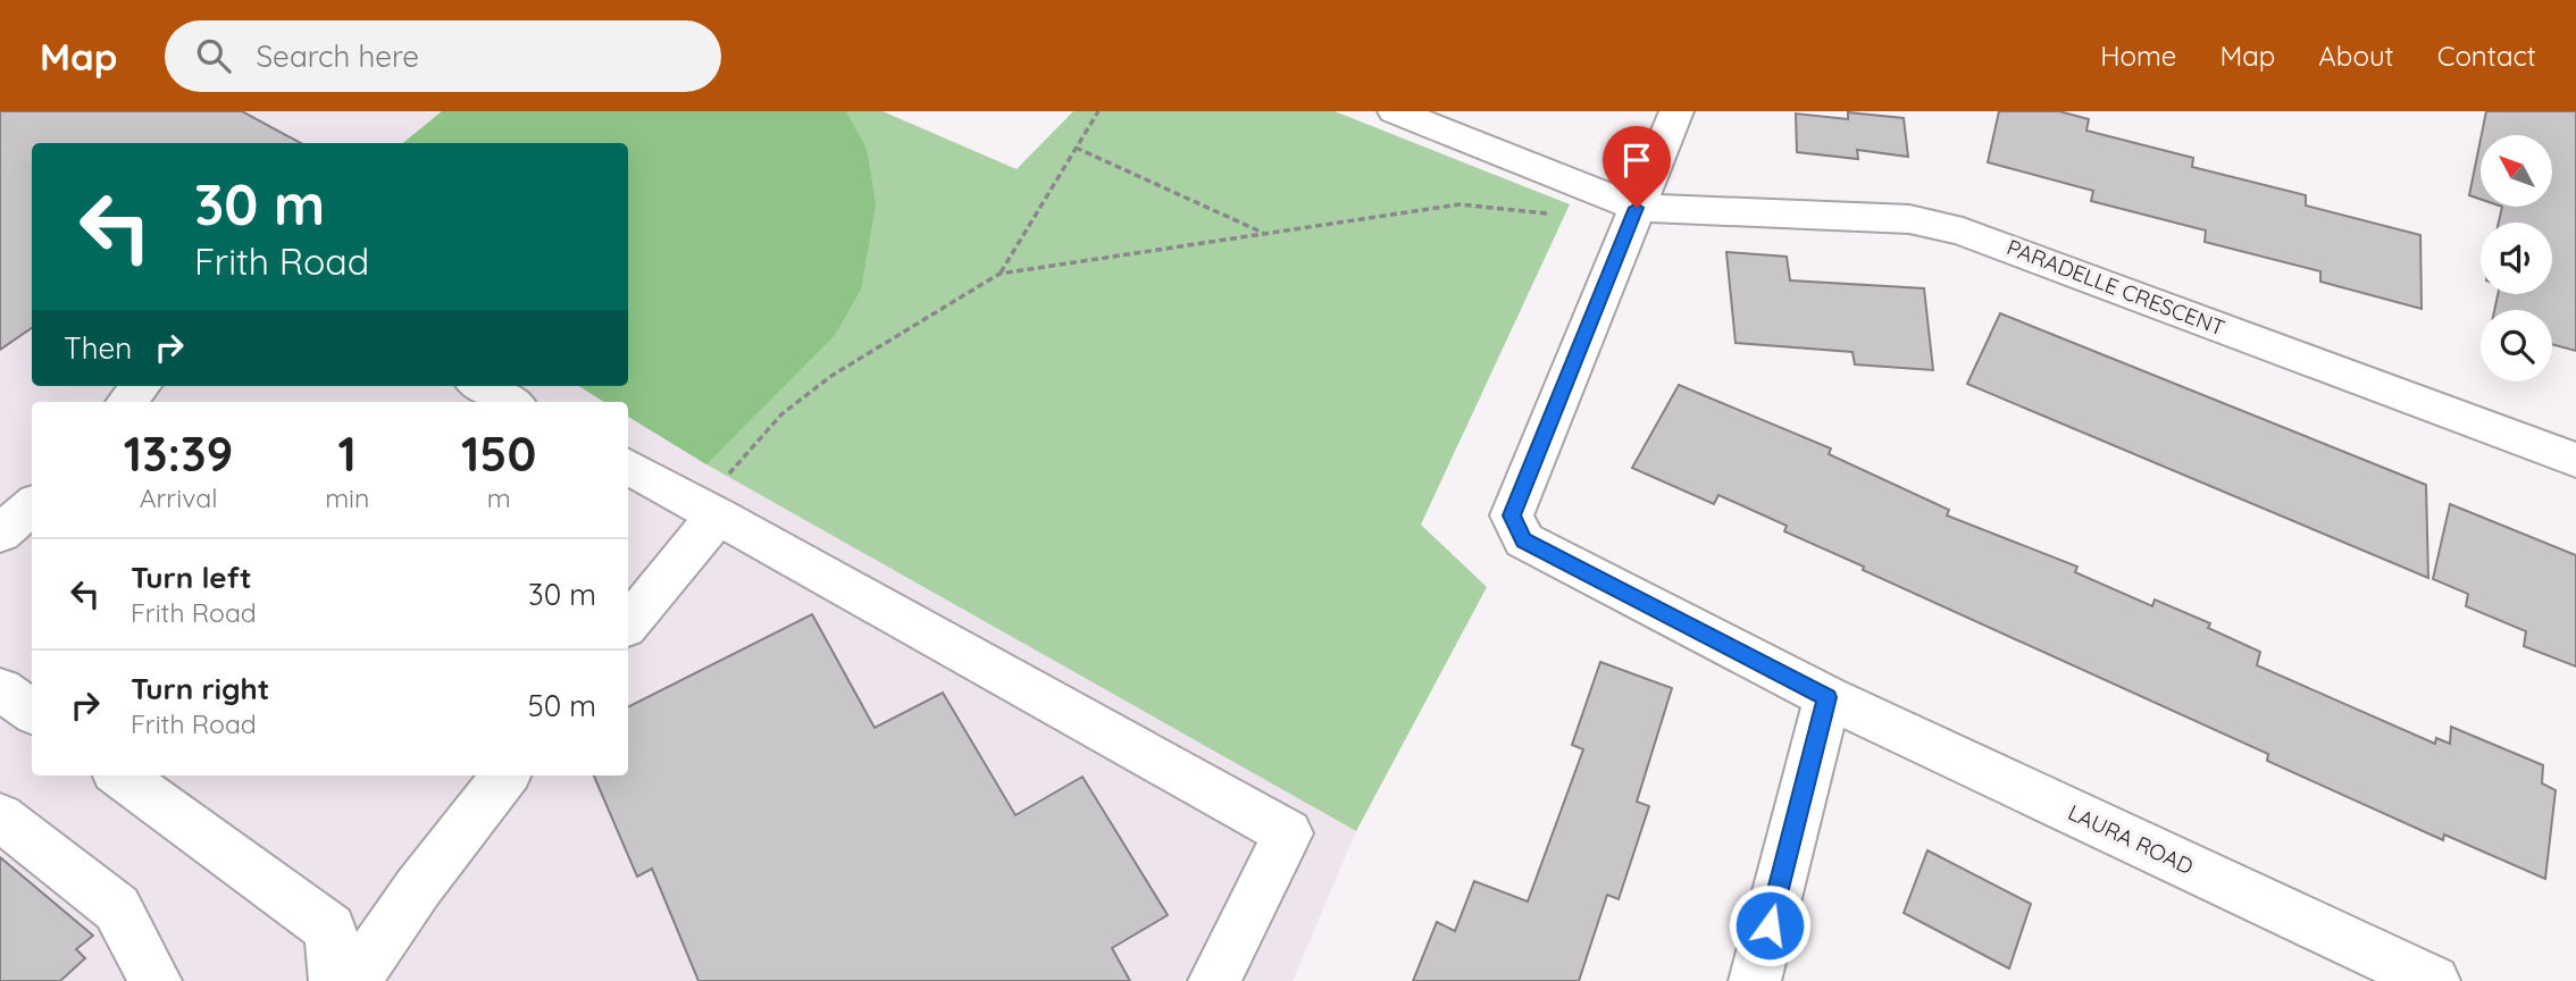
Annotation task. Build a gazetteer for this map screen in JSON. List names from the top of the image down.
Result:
{
  "streets": {
    "street": ["PARADELLE CRESCENT", "LAURA ROAD"]
  },
  "crossings": [
    ["PARADELLE CRESCENT", "LAURA ROAD"]
  ],
  "north": "top left",
  "page": {
    "header": "Map",
    "search": "Search here",
    "nav": [
      "Home",
      "Map",
      "About",
      "Contact"
    ],
    "turn": ["30 m", "Frith Road"],
    "then": "Then",
    "eta": [
      "13:39",
      "Arrival",
      "1",
      "min",
      "150",
      "m"
    ],
    "list": [
      {
        "name": "Turn left",
        "note": "Frith Road",
        "value": "30 m"
      },
      {
        "name": "Turn right",
        "note": "Frith Road",
        "value": "50 m"
      }
    ]
  }
}
